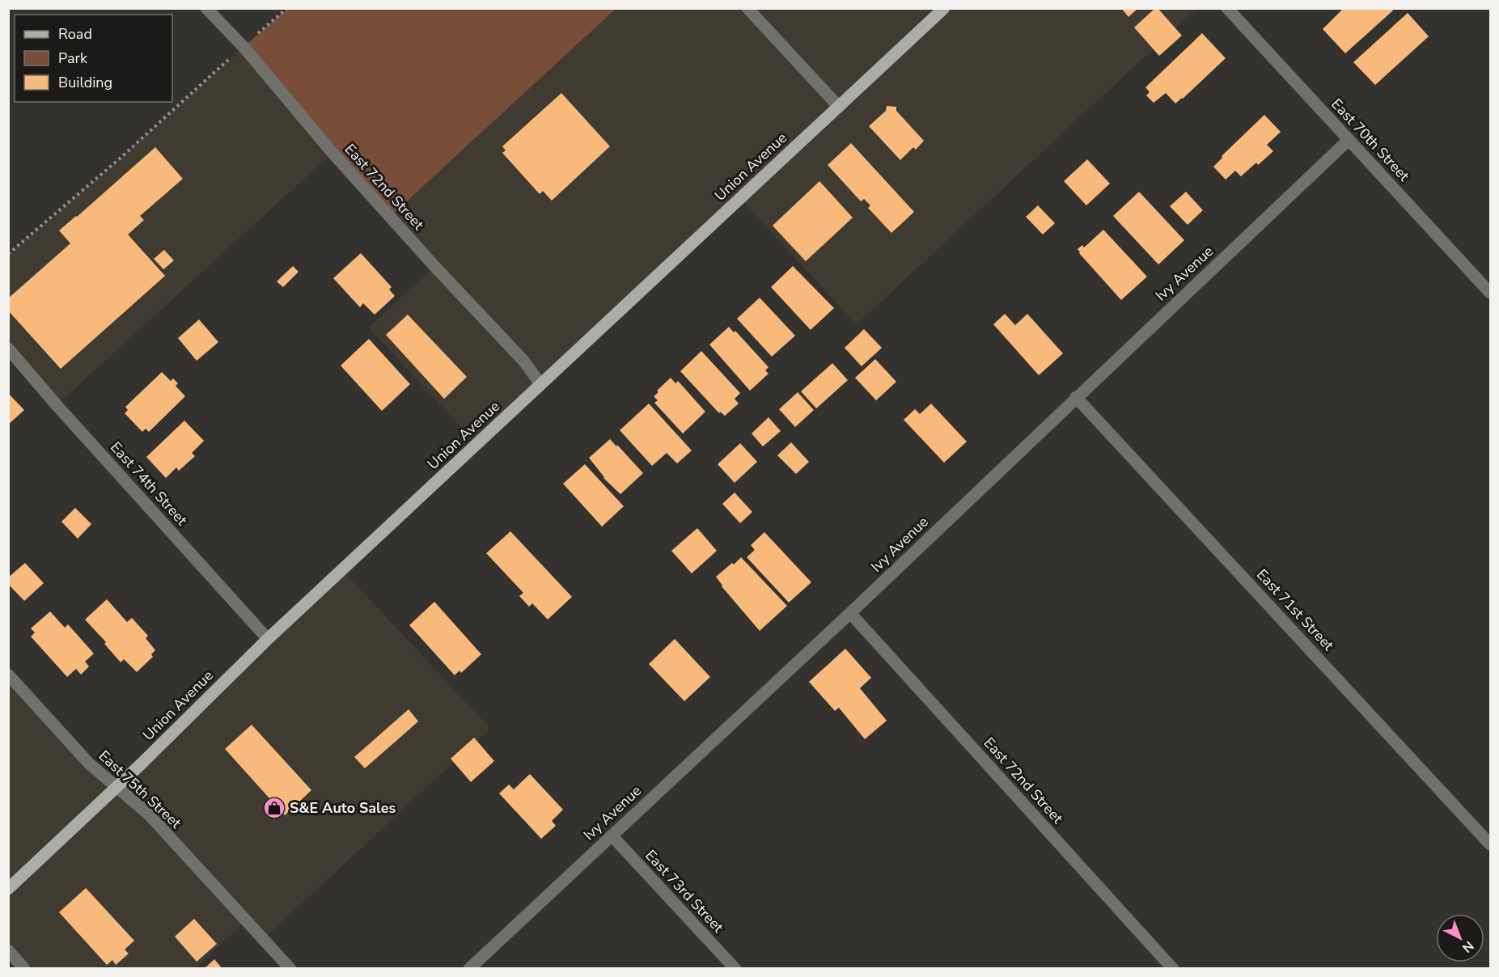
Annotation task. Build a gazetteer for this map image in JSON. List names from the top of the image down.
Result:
{
  "streets": {
    "main road": ["Union Avenue"],
    "street": [
      "East 70th Street",
      "East 72nd Street",
      "Ivy Avenue",
      "East 74th Street",
      "East 71st Street",
      "East 75th Street",
      "East 73rd Street"
    ]
  },
  "crossings": [
    ["East 70th Street", "Ivy Avenue"],
    ["Union Avenue", "East 72nd Street"],
    ["Union Avenue", "East 74th Street"],
    ["Union Avenue", "East 75th Street"],
    ["East 72nd Street", "Ivy Avenue"],
    ["Ivy Avenue", "East 71st Street"],
    ["Ivy Avenue", "East 73rd Street"]
  ],
  "places": {
    "shop": ["S&E Auto Sales"]
  },
  "legend": ["Road", "Park", "Building"],
  "north": "bottom right"
}
